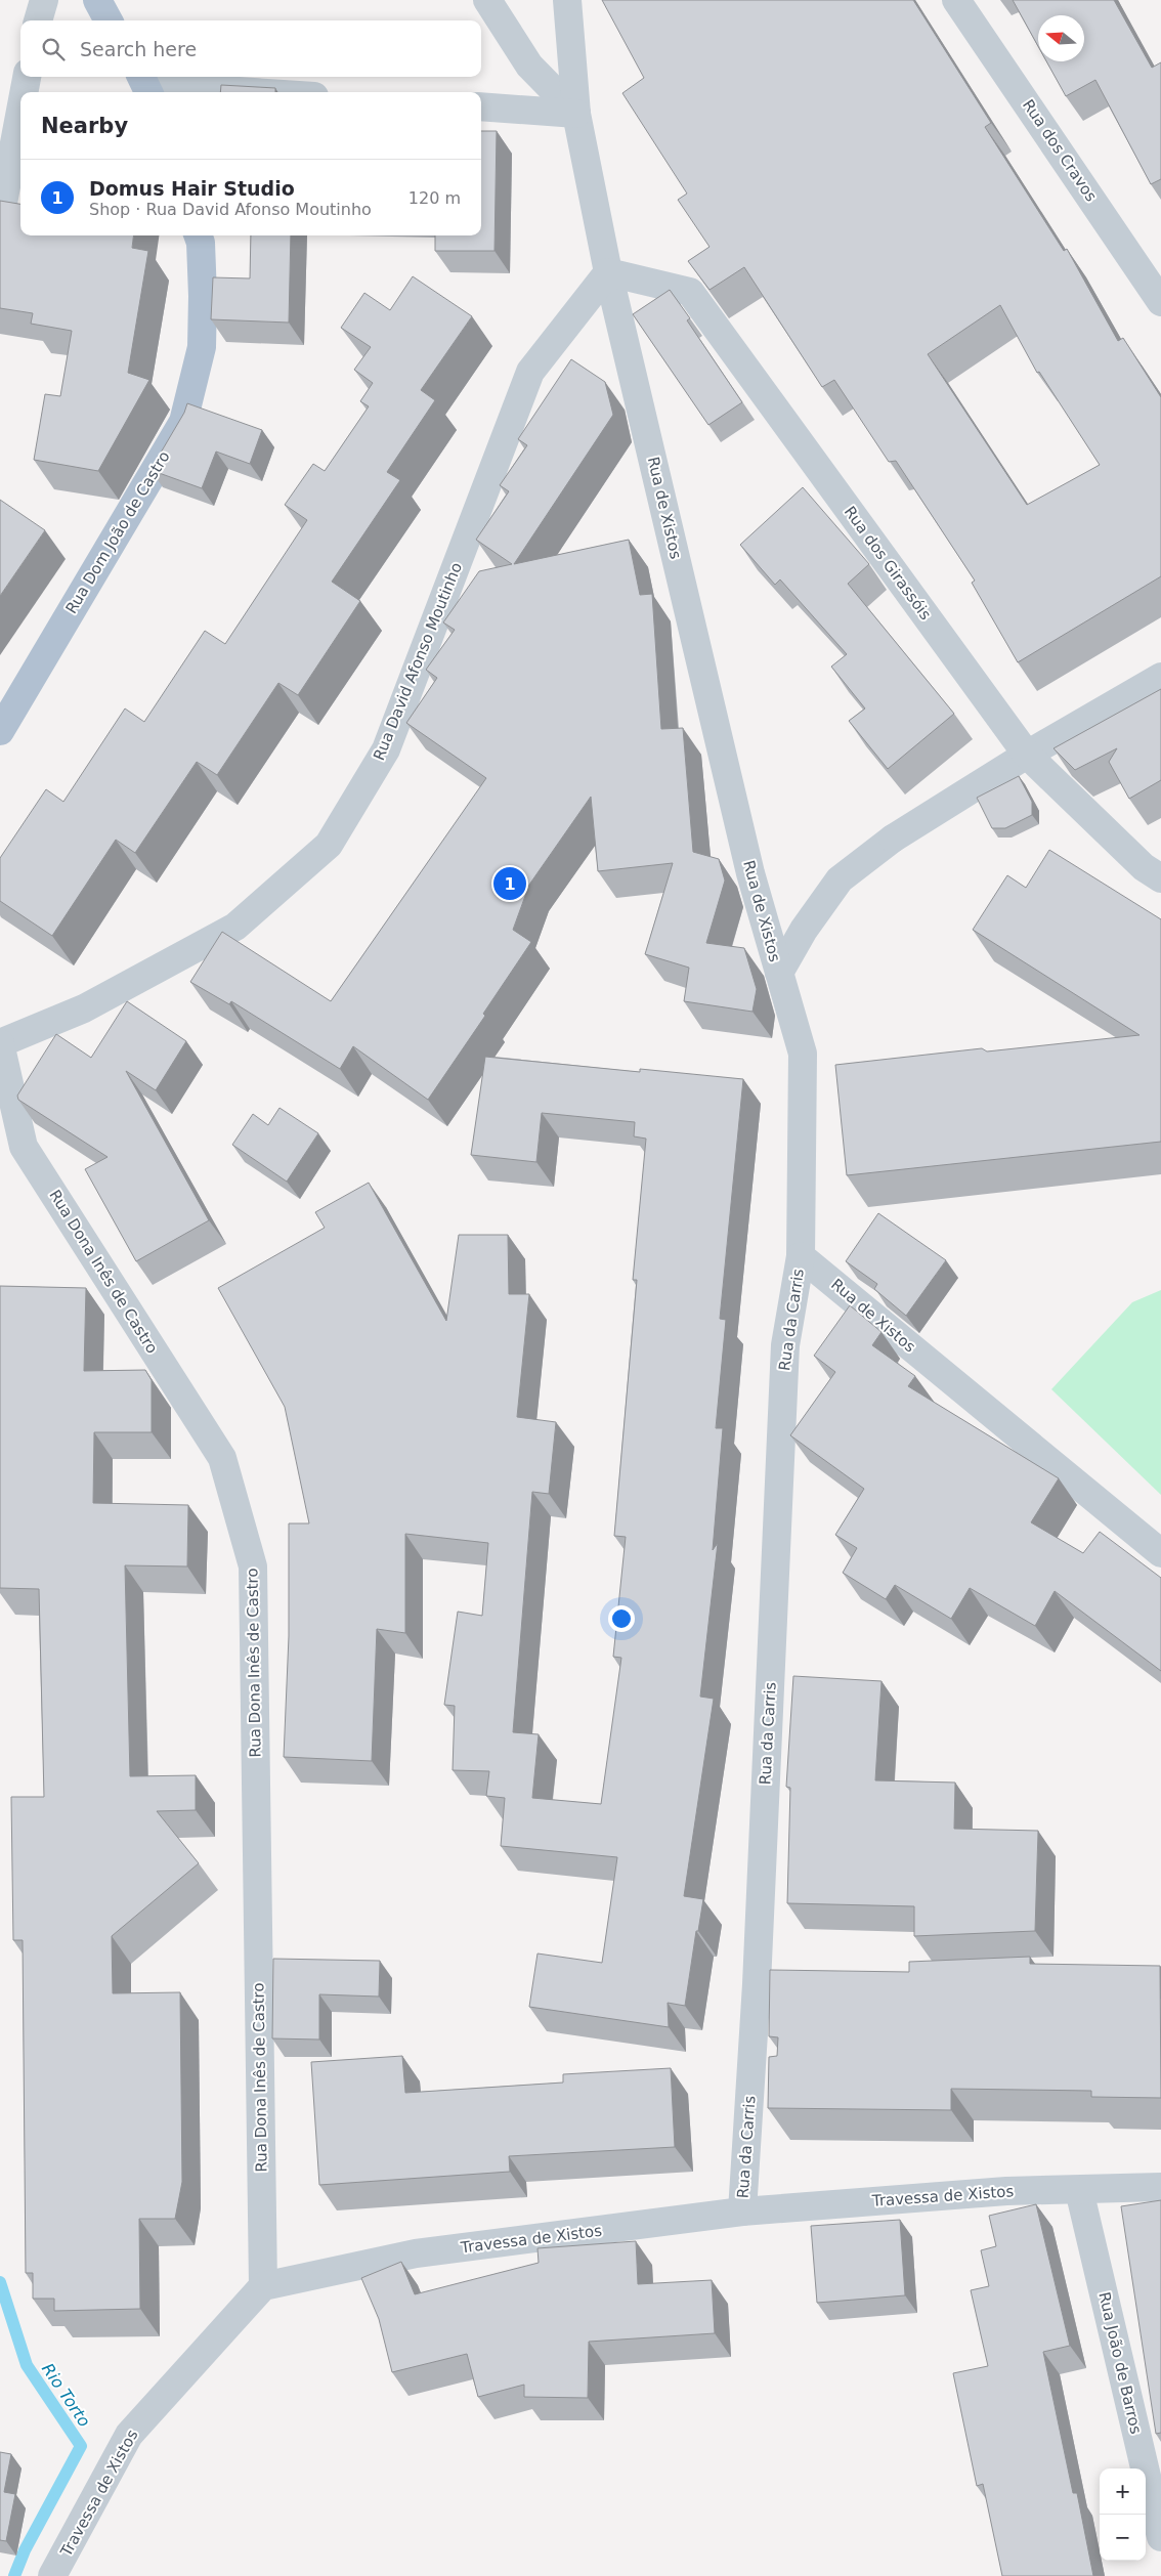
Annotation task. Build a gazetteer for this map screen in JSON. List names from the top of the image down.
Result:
{
  "streets": {
    "main road": ["Rua Dom João de Castro"],
    "street": [
      "Rua dos Cravos",
      "Rua de Xistos",
      "Rua dos Girassóis",
      "Rua David Afonso Moutinho",
      "Rua Dona Inês de Castro",
      "Rua da Carris",
      "Travessa de Xistos",
      "Rua João de Barros"
    ]
  },
  "crossings": [
    ["Rua de Xistos", "Rua dos Girassóis"],
    ["Rua de Xistos", "Rua David Afonso Moutinho"],
    ["Rua de Xistos", "Rua da Carris"],
    ["Rua dos Girassóis", "Rua David Afonso Moutinho"],
    ["Rua David Afonso Moutinho", "Rua Dona Inês de Castro"],
    ["Rua Dona Inês de Castro", "Travessa de Xistos"],
    ["Rua da Carris", "Travessa de Xistos"],
    ["Travessa de Xistos", "Rua João de Barros"]
  ],
  "water": ["Rio Torto"],
  "north": "left",
  "page": {
    "search": "Search here",
    "heading": "Nearby",
    "list": [
      {
        "mark": "1",
        "name": "Domus Hair Studio",
        "note": "Shop · Rua David Afonso Moutinho",
        "value": "120 m"
      }
    ],
    "pins": "1",
    "map_buttons": ["+", "−"]
  }
}
